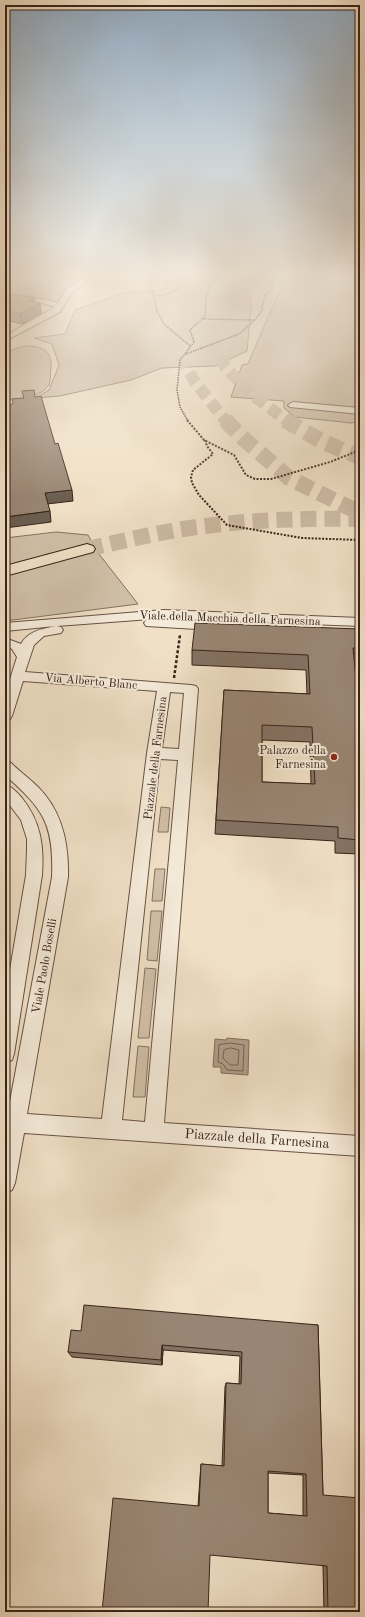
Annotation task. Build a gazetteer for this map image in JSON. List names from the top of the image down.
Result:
{
  "streets": {
    "street": [
      "Viale della Macchia della Farnesina",
      "Via Alberto Blanc",
      "Piazzale della Farnesina",
      "Viale Paolo Boselli"
    ]
  },
  "crossings": [
    ["Via Alberto Blanc", "Piazzale della Farnesina"],
    ["Piazzale della Farnesina", "Viale Paolo Boselli"]
  ],
  "places": ["Palazzo della Farnesina"]
}
